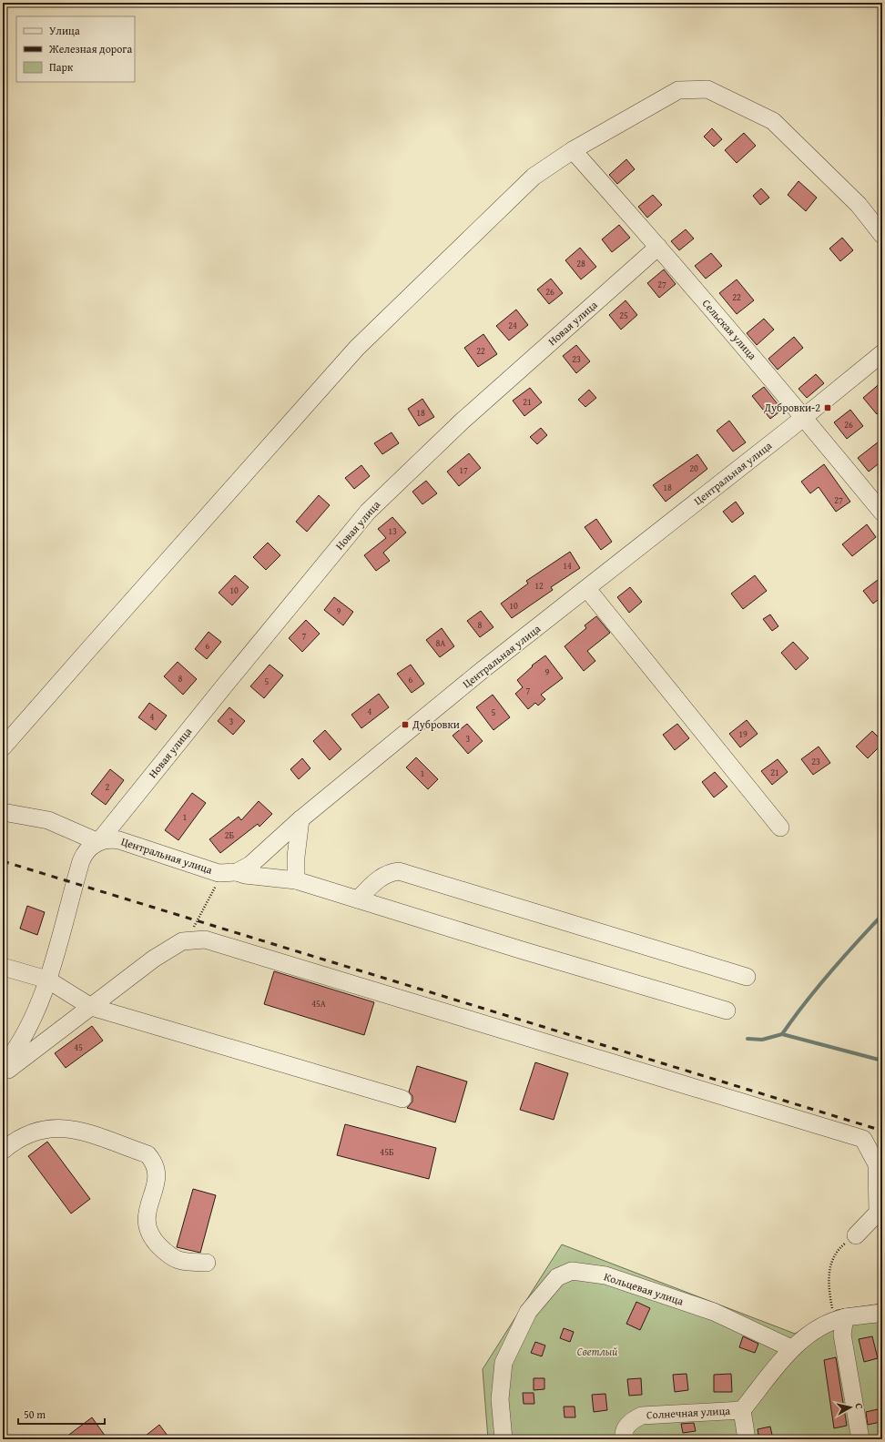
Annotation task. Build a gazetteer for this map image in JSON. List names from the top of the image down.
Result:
{
  "streets": {
    "street": [
      "Новая улица",
      "Сельская улица",
      "Центральная улица",
      "Кольцевая улица",
      "Солнечная улица"
    ]
  },
  "crossings": [
    ["Новая улица", "Сельская улица"],
    ["Новая улица", "Центральная улица"],
    ["Сельская улица", "Центральная улица"],
    ["Кольцевая улица", "Солнечная улица"]
  ],
  "parks": ["Светлый"],
  "places": {
    "transit": ["Дубровки-2", "Дубровки"]
  },
  "house_numbers": [
    "28",
    "27",
    "26",
    "22",
    "25",
    "24",
    "22",
    "23",
    "21",
    "18",
    "26",
    "20",
    "17",
    "18",
    "27",
    "13",
    "14",
    "12",
    "10",
    "10",
    "9",
    "8",
    "7",
    "8А",
    "6",
    "9",
    "8",
    "6",
    "5",
    "7",
    "4",
    "5",
    "4",
    "3",
    "19",
    "3",
    "23",
    "21",
    "1",
    "2",
    "1",
    "2Б",
    "45А",
    "45",
    "45Б"
  ],
  "legend": ["Улица", "Железная дорога", "Парк"],
  "scale_bar": "50 m",
  "north": "right"
}
